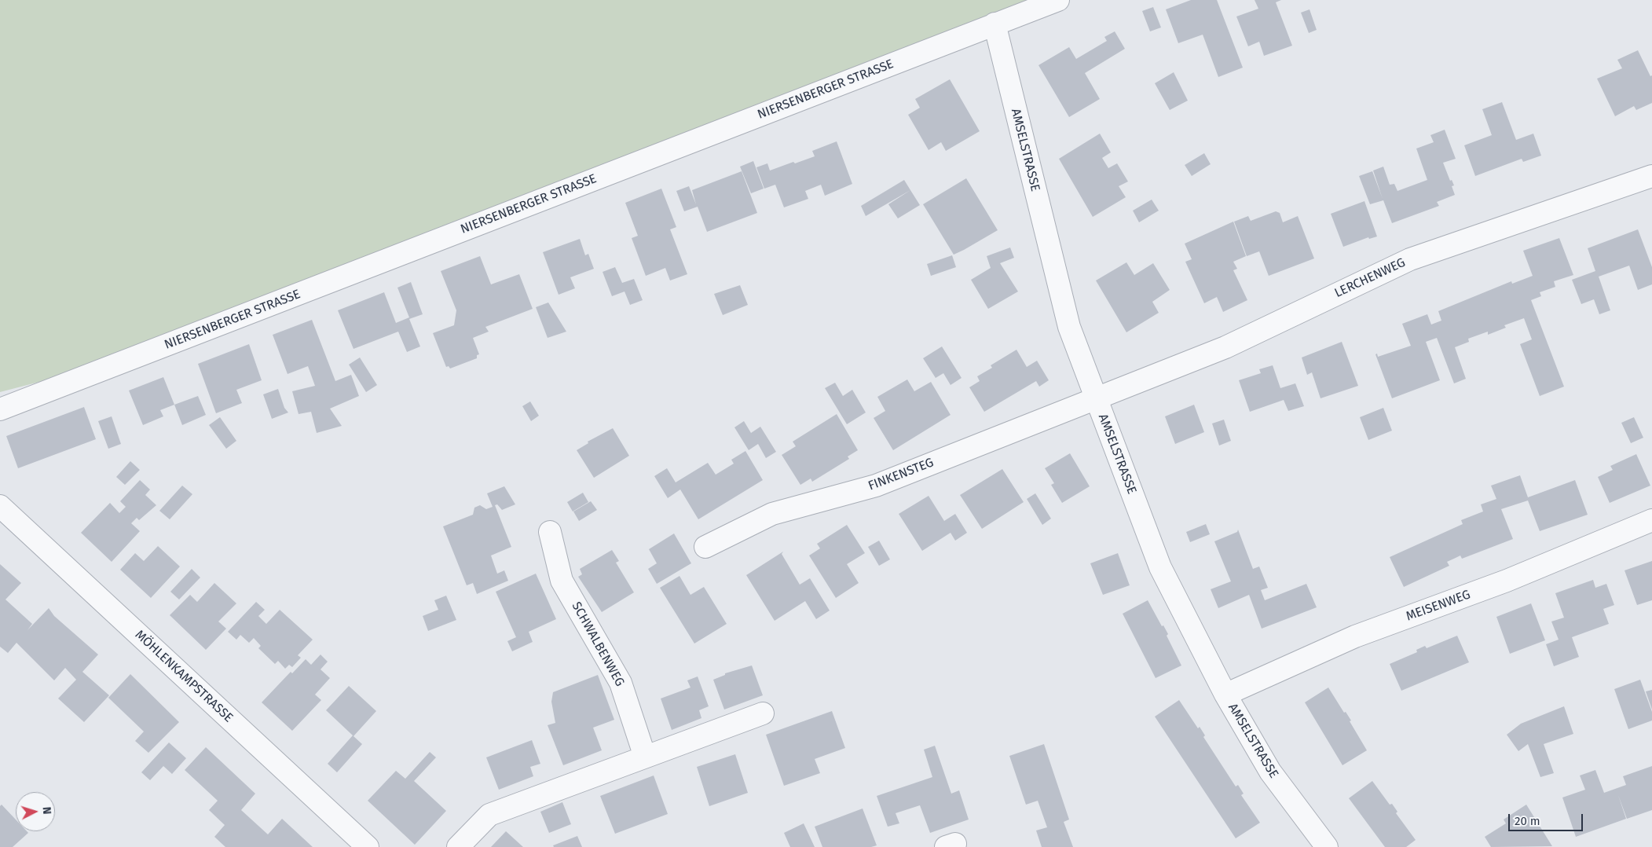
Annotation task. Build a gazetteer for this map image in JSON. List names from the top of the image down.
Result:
{
  "streets": {
    "street": [
      "NIERSENBERGER STRASSE",
      "AMSELSTRASSE",
      "LERCHENWEG",
      "FINKENSTEG",
      "MEISENWEG",
      "SCHWALBENWEG",
      "MÖHLENKAMPSTRASSE"
    ]
  },
  "crossings": [
    ["NIERSENBERGER STRASSE", "AMSELSTRASSE"],
    ["AMSELSTRASSE", "LERCHENWEG"],
    ["AMSELSTRASSE", "FINKENSTEG"],
    ["AMSELSTRASSE", "MEISENWEG"],
    ["LERCHENWEG", "FINKENSTEG"]
  ],
  "scale_bar": "20 m",
  "north": "right"
}
